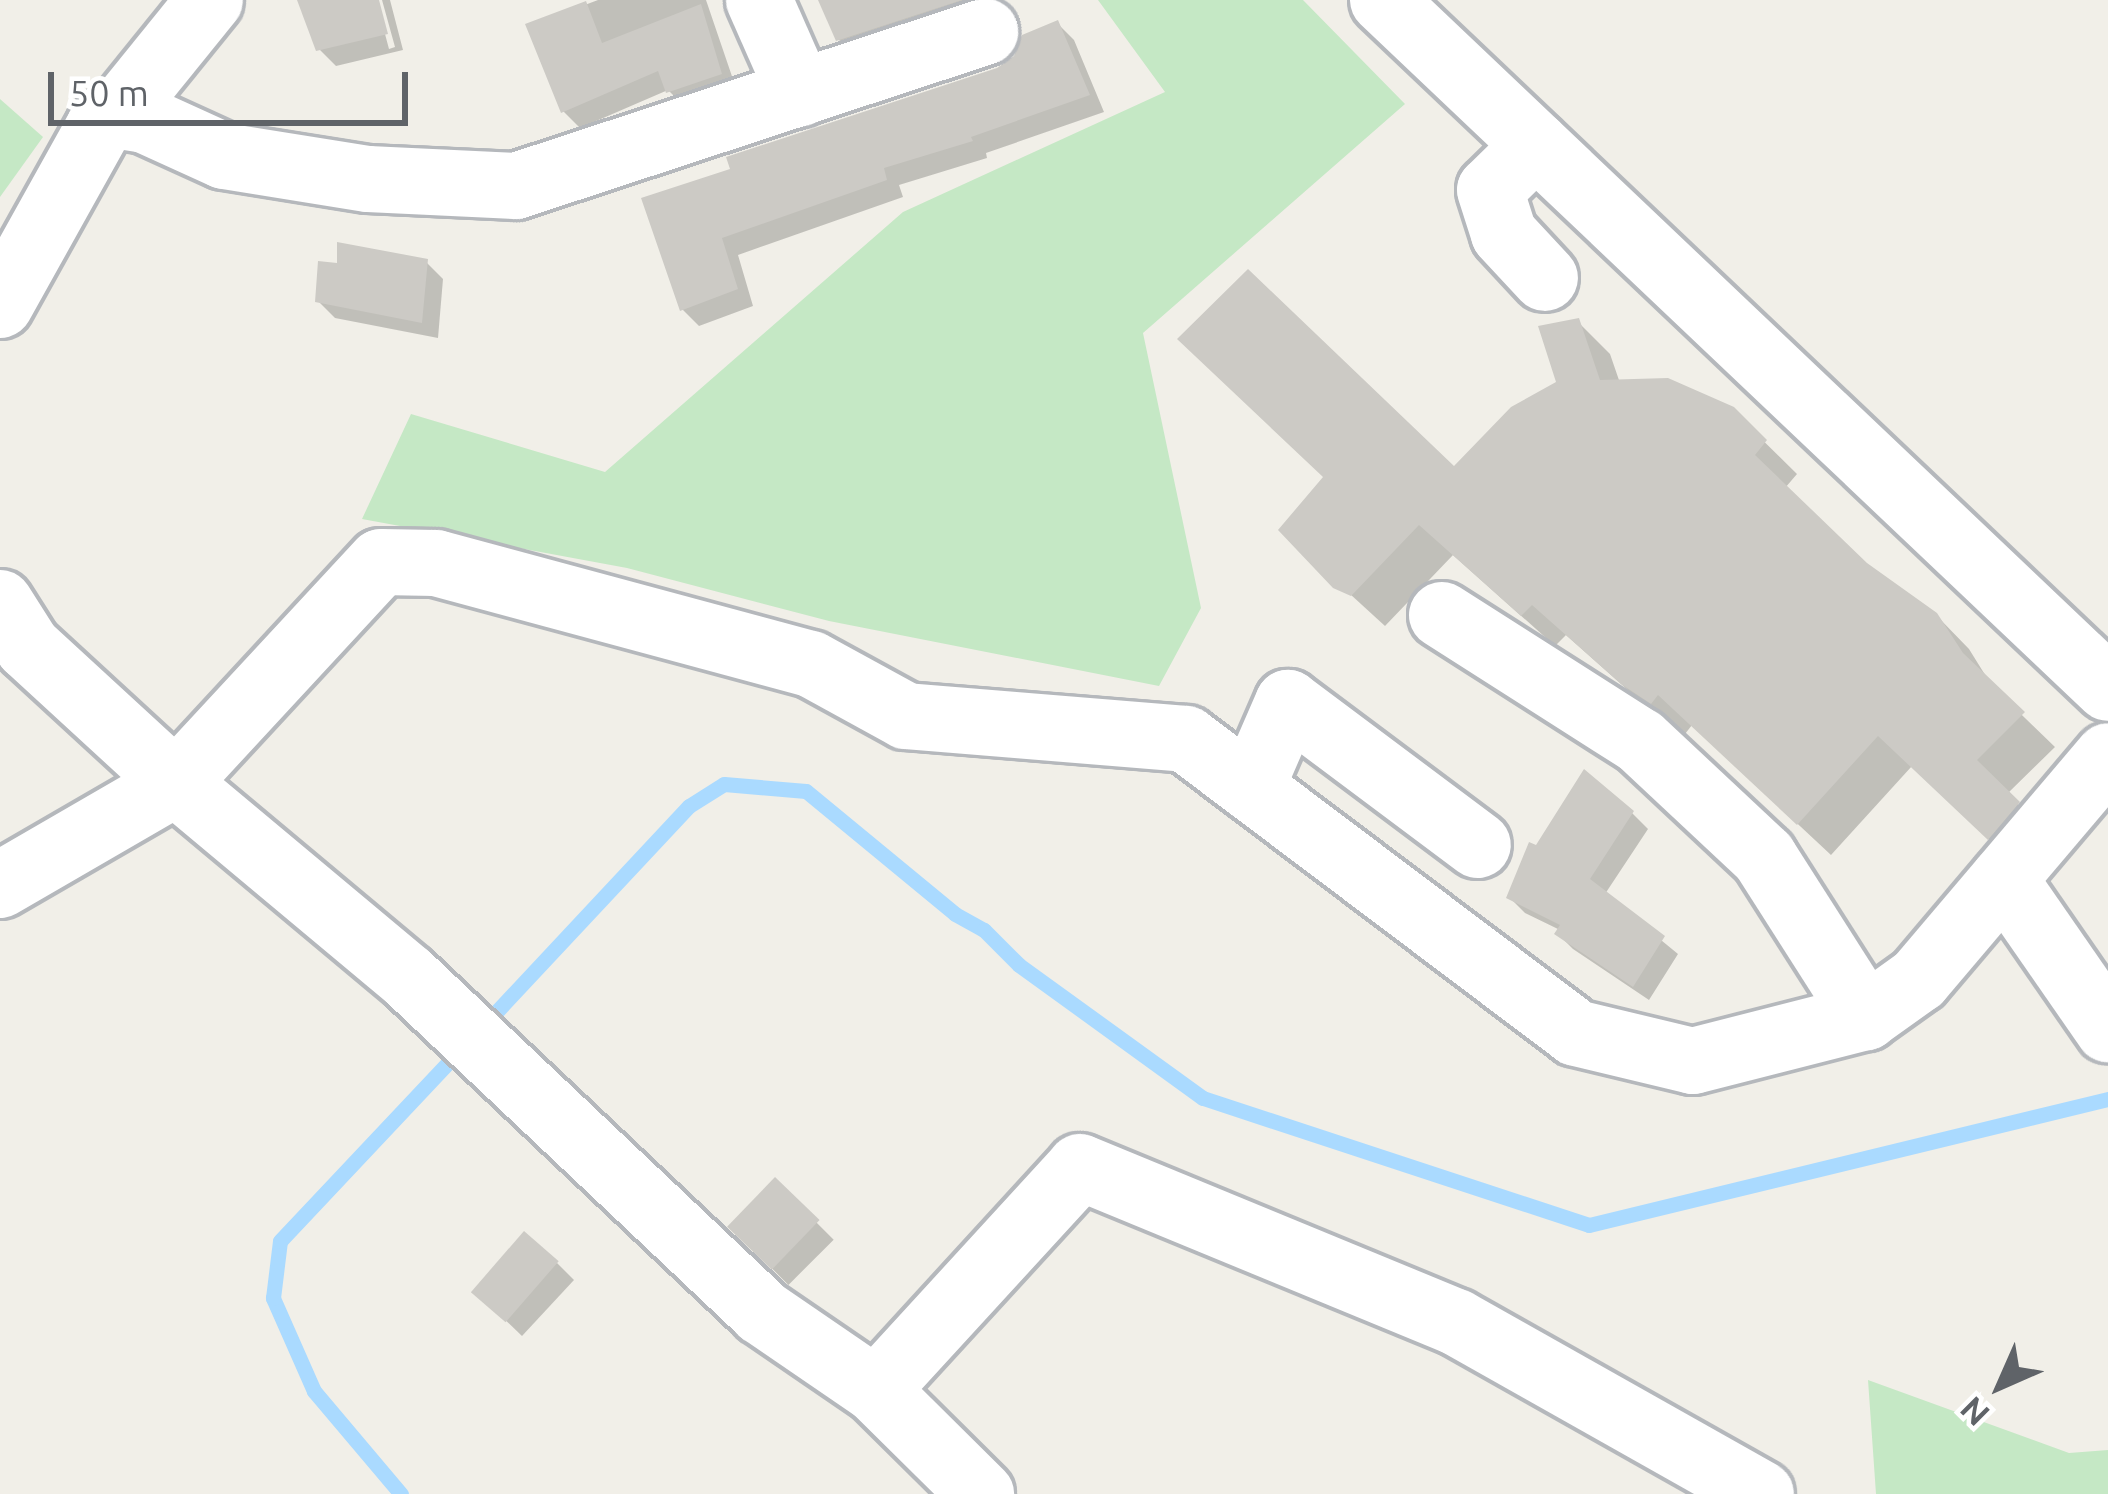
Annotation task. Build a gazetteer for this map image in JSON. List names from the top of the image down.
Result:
{
  "scale_bar": "50 m",
  "north": "bottom left"
}
